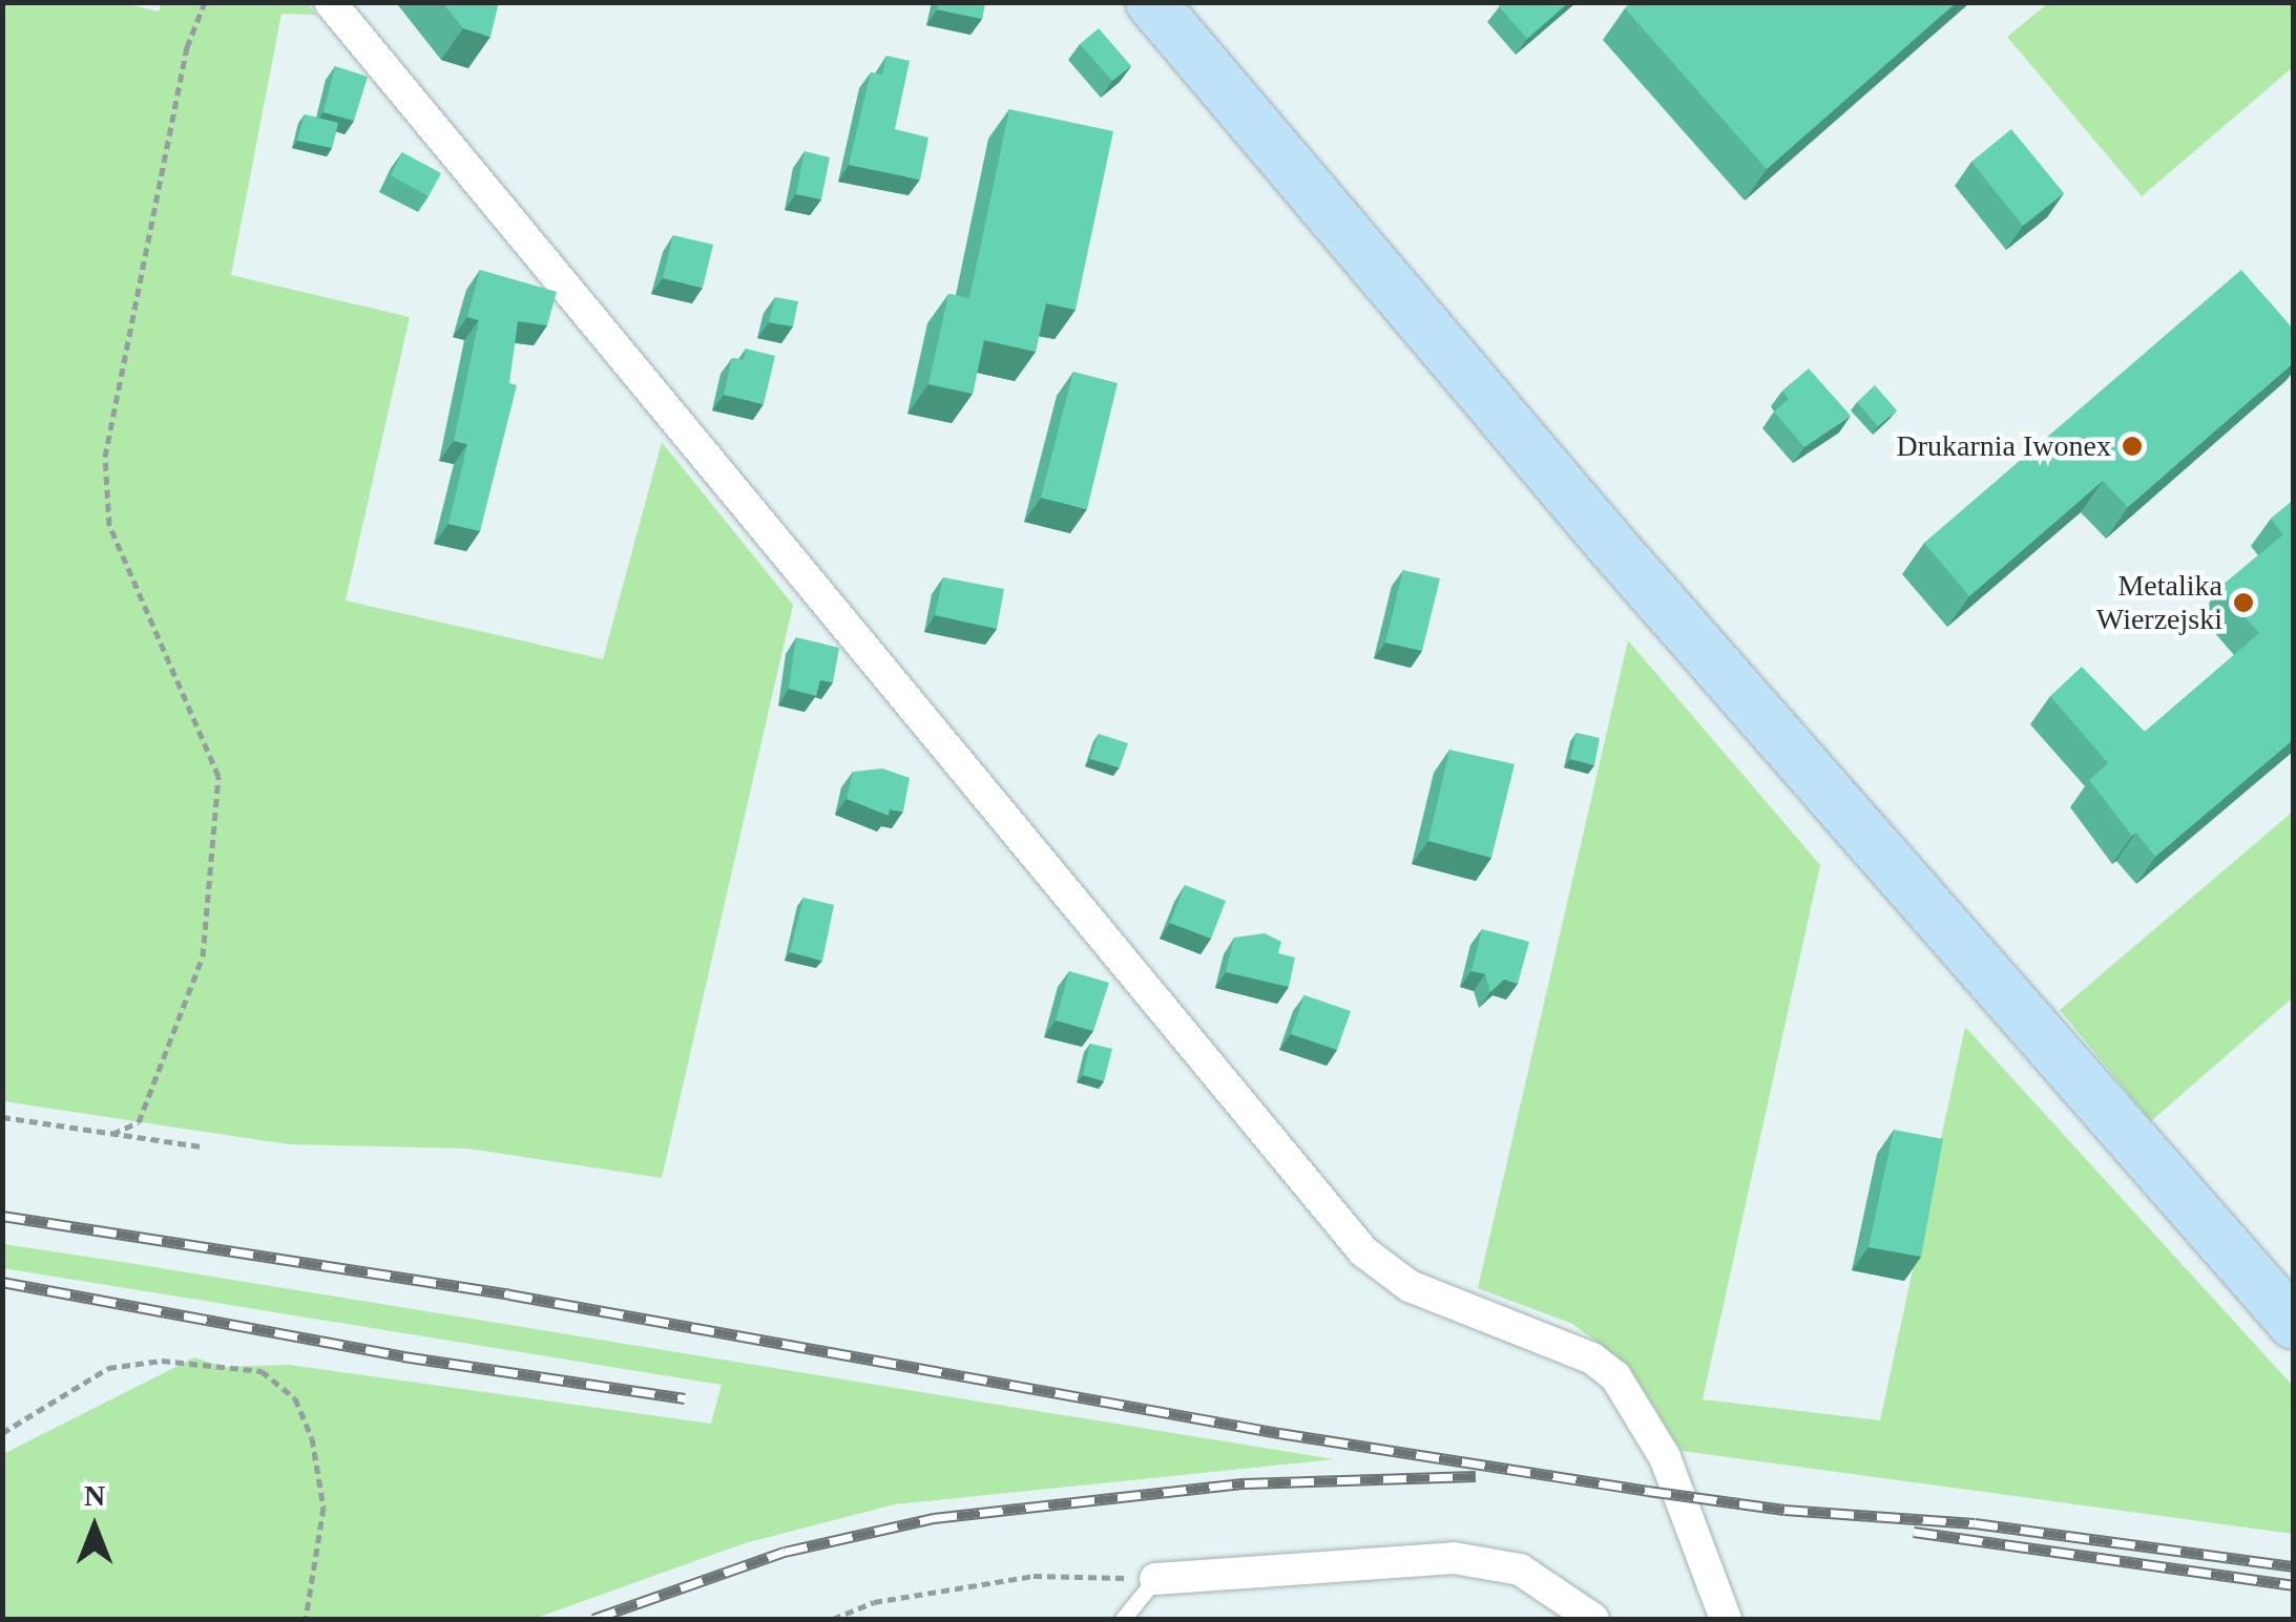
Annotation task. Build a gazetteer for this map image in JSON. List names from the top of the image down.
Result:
{
  "places": ["Drukarnia Iwonex", "Metalika Wierzejski"],
  "north": "top"
}
